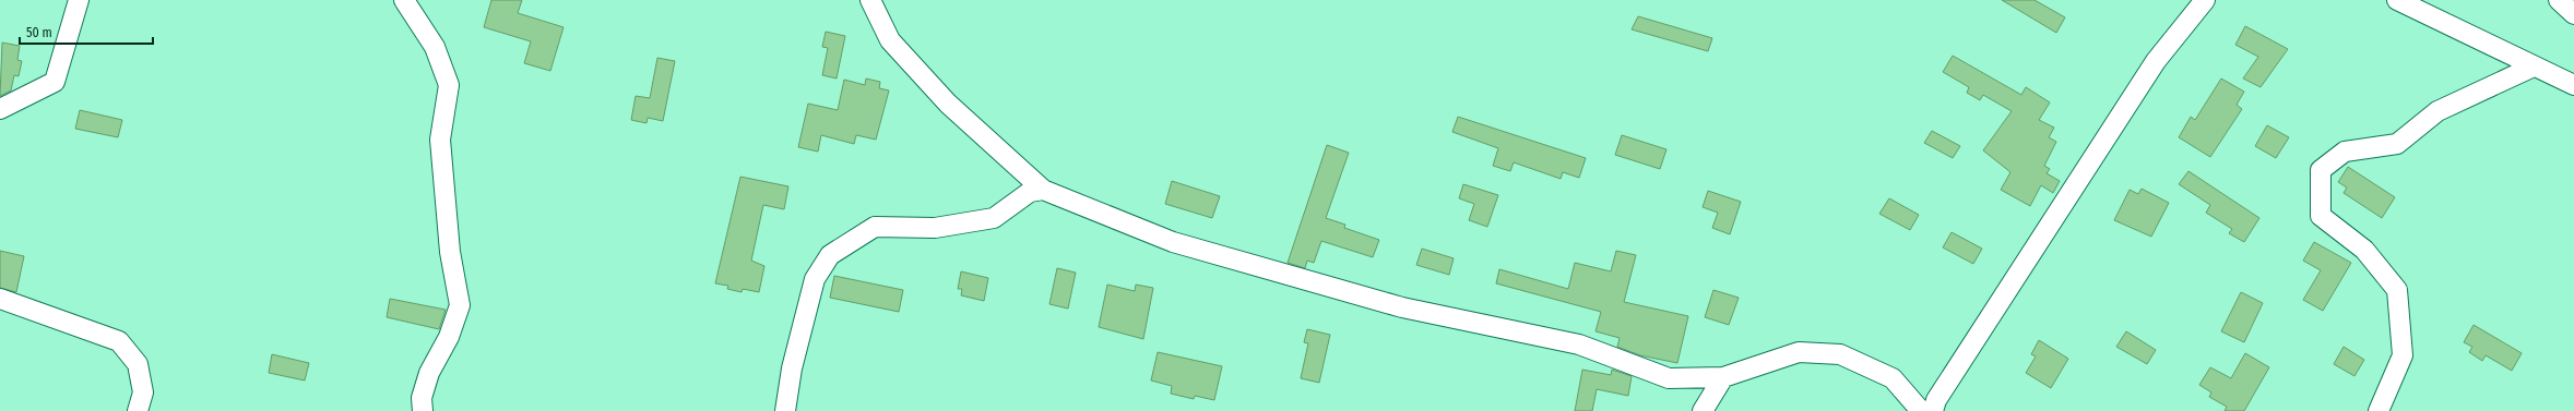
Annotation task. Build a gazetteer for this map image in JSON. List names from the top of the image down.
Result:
{
  "scale_bar": "50 m"
}
